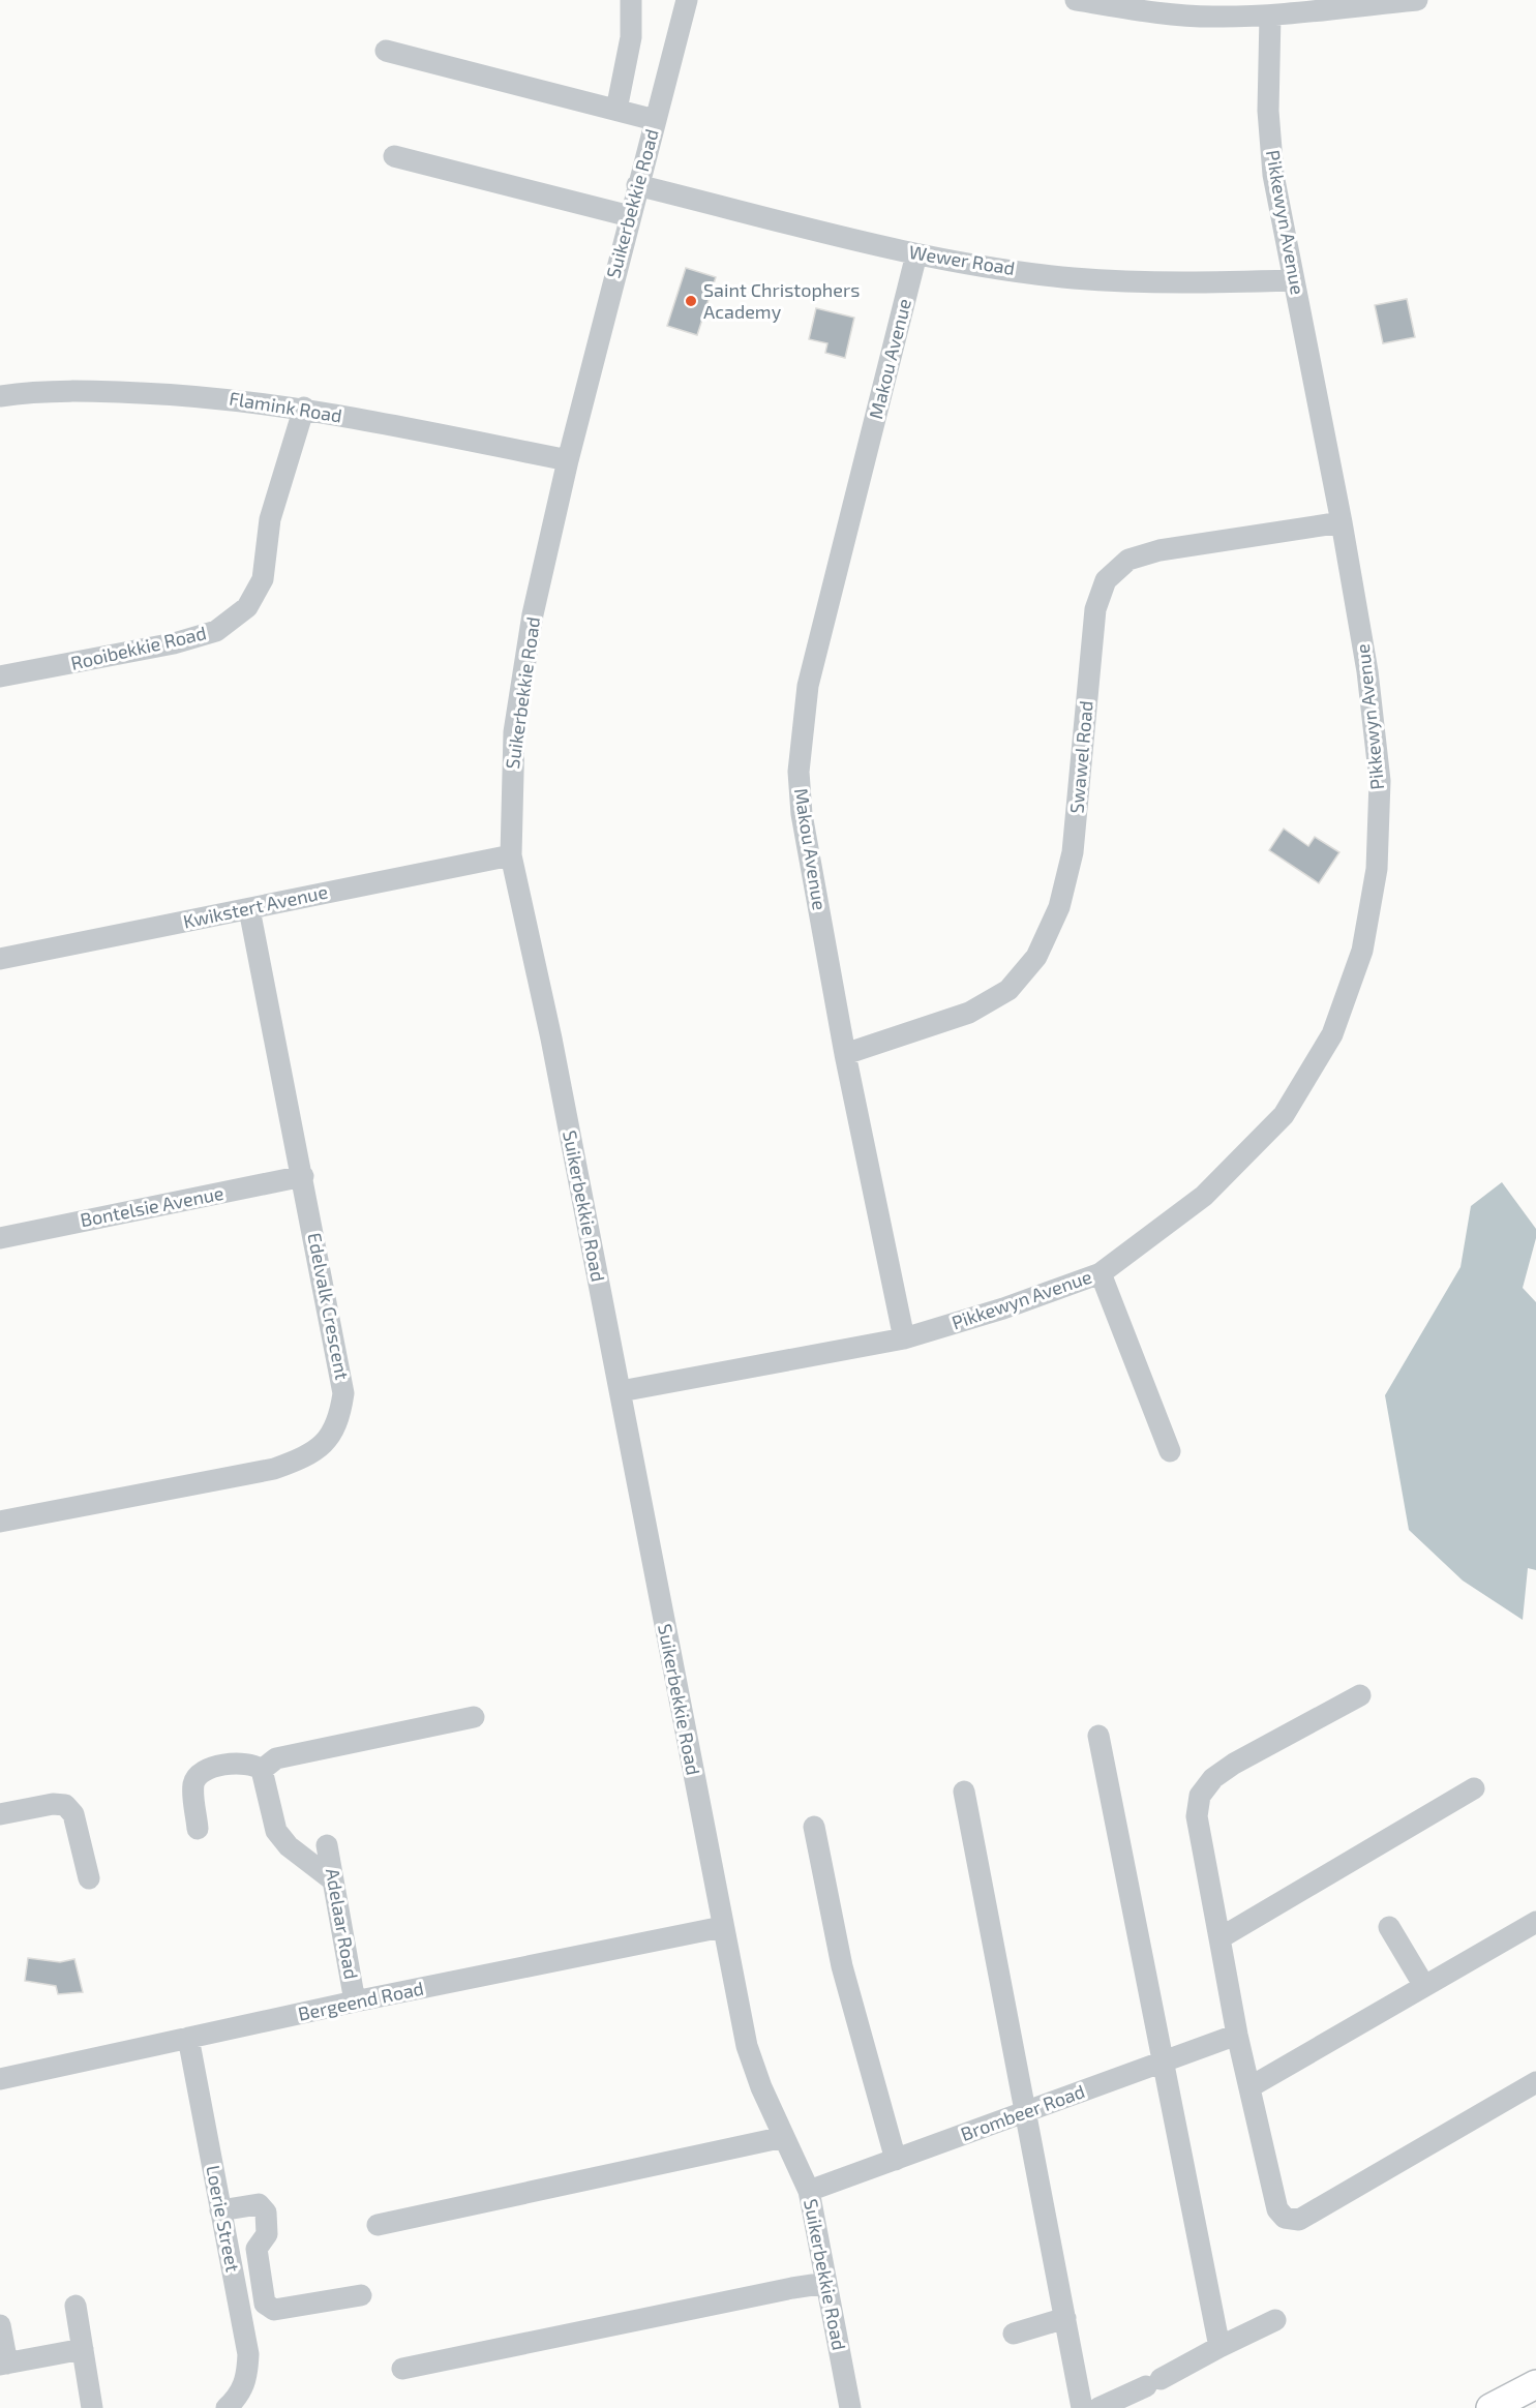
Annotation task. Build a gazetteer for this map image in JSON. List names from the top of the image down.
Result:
{
  "streets": {
    "street": [
      "Suikerbekkie Road",
      "Pikkewyn Avenue",
      "Wewer Road",
      "Makou Avenue",
      "Flamink Road",
      "Rooibekkie Road",
      "Swawel Road",
      "Kwikstert Avenue",
      "Bontelsie Avenue",
      "Edelvalk Crescent",
      "Adelaar Road",
      "Bergeend Road",
      "Brombeer Road",
      "Loerie Street"
    ]
  },
  "crossings": [
    ["Suikerbekkie Road", "Pikkewyn Avenue"],
    ["Suikerbekkie Road", "Wewer Road"],
    ["Suikerbekkie Road", "Flamink Road"],
    ["Suikerbekkie Road", "Kwikstert Avenue"],
    ["Suikerbekkie Road", "Bergeend Road"],
    ["Suikerbekkie Road", "Brombeer Road"],
    ["Pikkewyn Avenue", "Wewer Road"],
    ["Pikkewyn Avenue", "Makou Avenue"],
    ["Pikkewyn Avenue", "Swawel Road"],
    ["Wewer Road", "Makou Avenue"],
    ["Makou Avenue", "Swawel Road"],
    ["Flamink Road", "Rooibekkie Road"],
    ["Kwikstert Avenue", "Edelvalk Crescent"],
    ["Bontelsie Avenue", "Edelvalk Crescent"],
    ["Adelaar Road", "Bergeend Road"],
    ["Bergeend Road", "Loerie Street"]
  ],
  "places": ["Saint Christophers Academy"]
}
